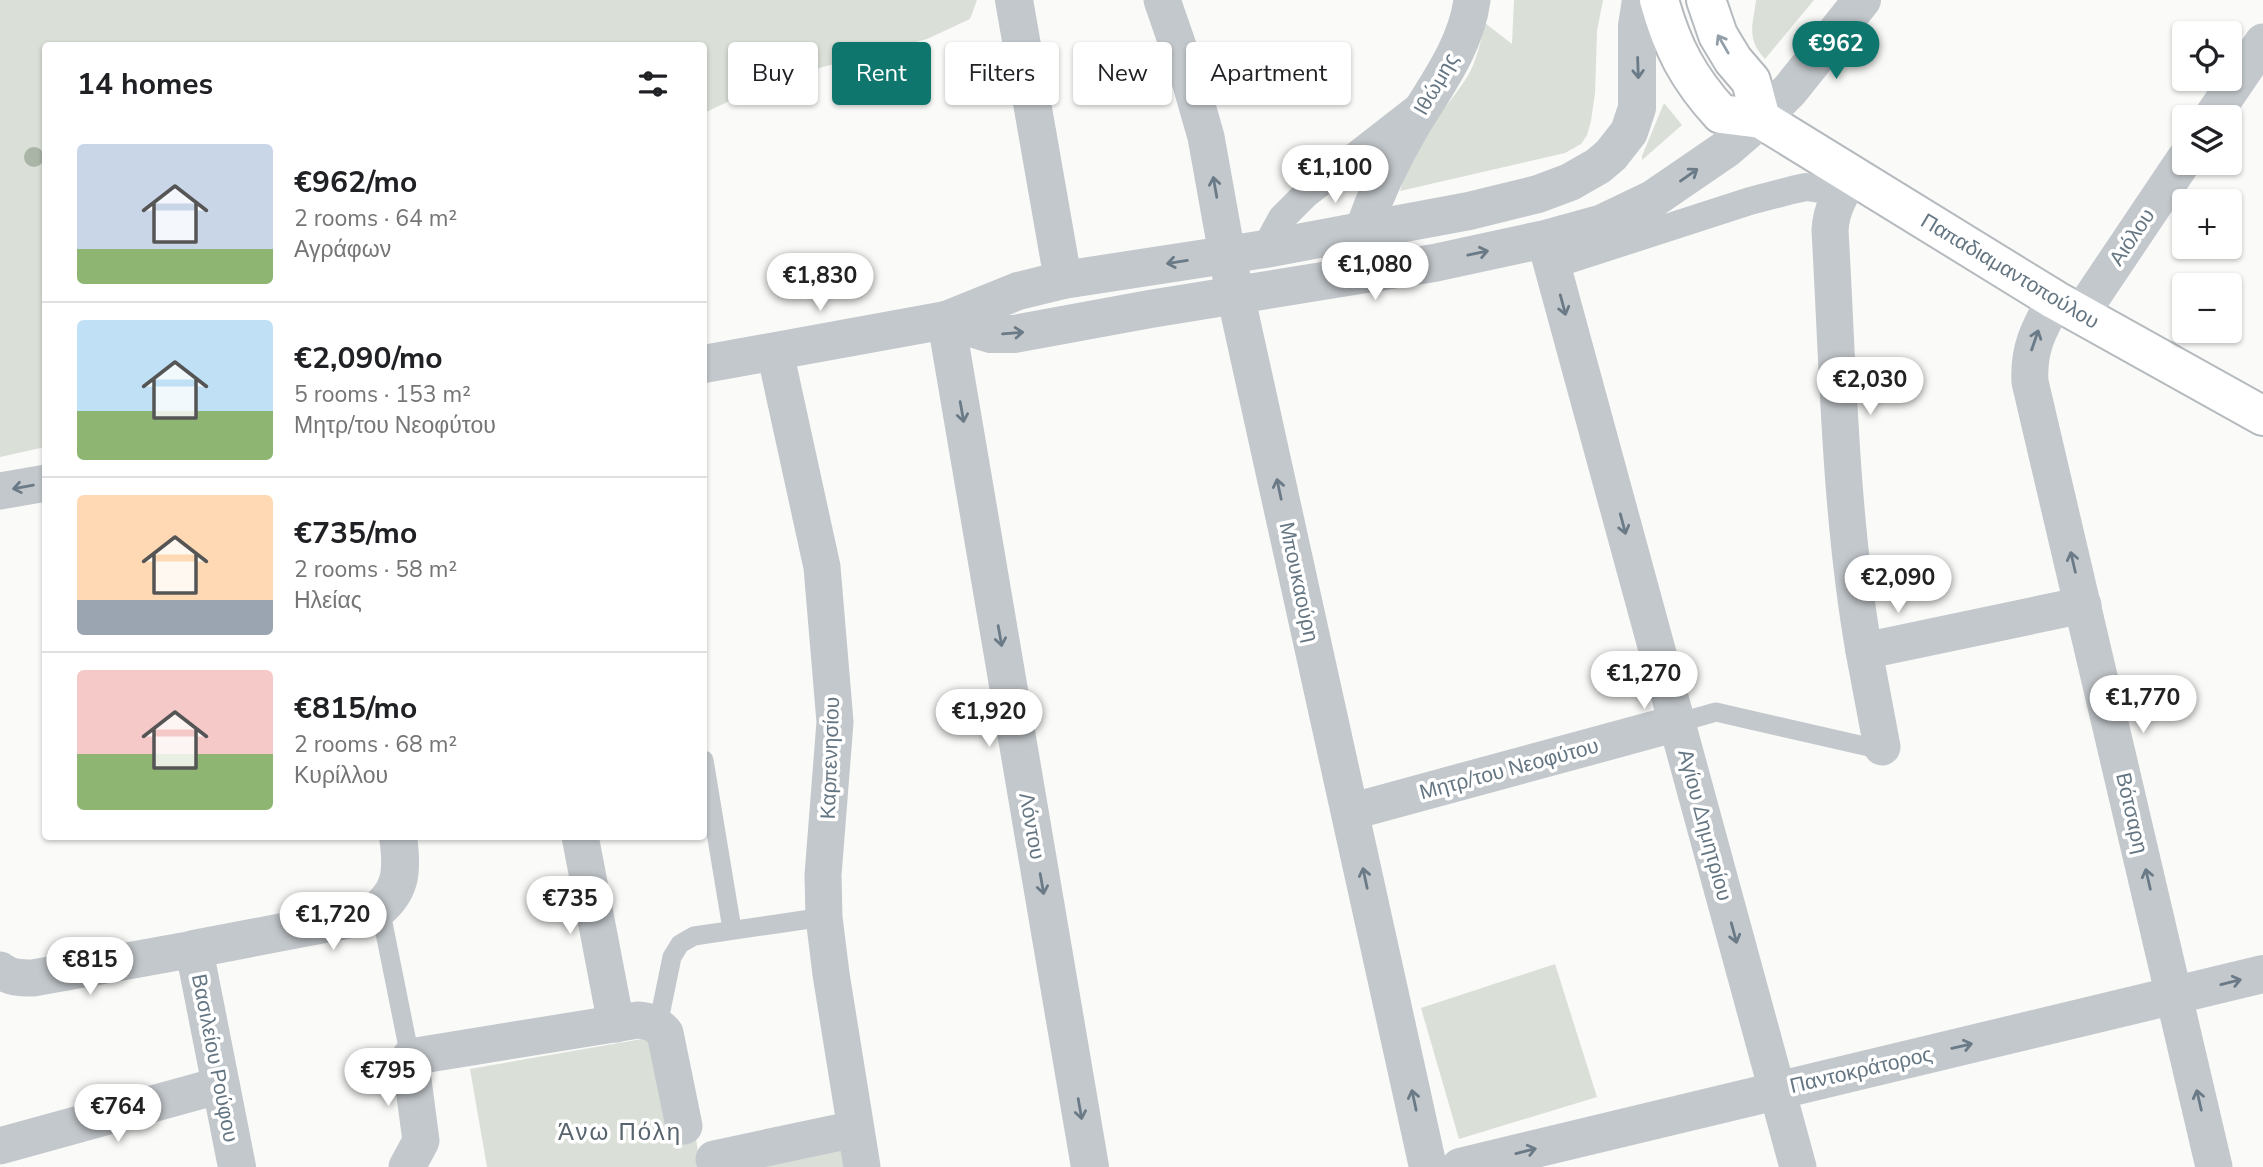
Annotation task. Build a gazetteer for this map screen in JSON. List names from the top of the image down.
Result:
{
  "streets": {
    "main road": ["Παπαδιαμαντοπούλου"],
    "street": [
      "Ιθώμης",
      "Αιόλου",
      "Μπουκαούρη",
      "Καρπενησίου",
      "Μητρ/του Νεοφύτου",
      "Βότσαρη",
      "Αγίου Δημητρίου",
      "Λόντου",
      "Βασιλείου Ρούφου",
      "Παντοκράτορος"
    ]
  },
  "crossings": [
    ["Αιόλου", "Παπαδιαμαντοπούλου"],
    ["Αιόλου", "Βότσαρη"],
    ["Παπαδιαμαντοπούλου", "Μητρ/του Νεοφύτου"],
    ["Παπαδιαμαντοπούλου", "Βότσαρη"],
    ["Μπουκαούρη", "Μητρ/του Νεοφύτου"],
    ["Μητρ/του Νεοφύτου", "Αγίου Δημητρίου"],
    ["Βότσαρη", "Παντοκράτορος"],
    ["Αγίου Δημητρίου", "Παντοκράτορος"]
  ],
  "one_way": [
    "Μπουκαούρη",
    "Βότσαρη",
    "Αγίου Δημητρίου",
    "Λόντου",
    "Παντοκράτορος"
  ],
  "districts": ["Άνω Πόλη"],
  "page": {
    "map_buttons": ["+", "−"],
    "price": [
      "€962",
      "€1,100",
      "€1,080",
      "€1,830",
      "€2,030",
      "€2,090",
      "€1,270",
      "€1,770",
      "€1,920",
      "€735",
      "€1,720",
      "€815",
      "€795",
      "€764"
    ],
    "chip": [
      "Buy",
      "Rent",
      "Filters",
      "New",
      "Apartment"
    ],
    "heading": "14 homes",
    "list": [
      {
        "name": "€962/mo",
        "note": "2 rooms · 64 m² · Αγράφων"
      },
      {
        "name": "€2,090/mo",
        "note": "5 rooms · 153 m² · Μητρ/του Νεοφύτου"
      },
      {
        "name": "€735/mo",
        "note": "2 rooms · 58 m² · Ηλείας"
      },
      {
        "name": "€815/mo",
        "note": "2 rooms · 68 m² · Κυρίλλου"
      }
    ]
  }
}
